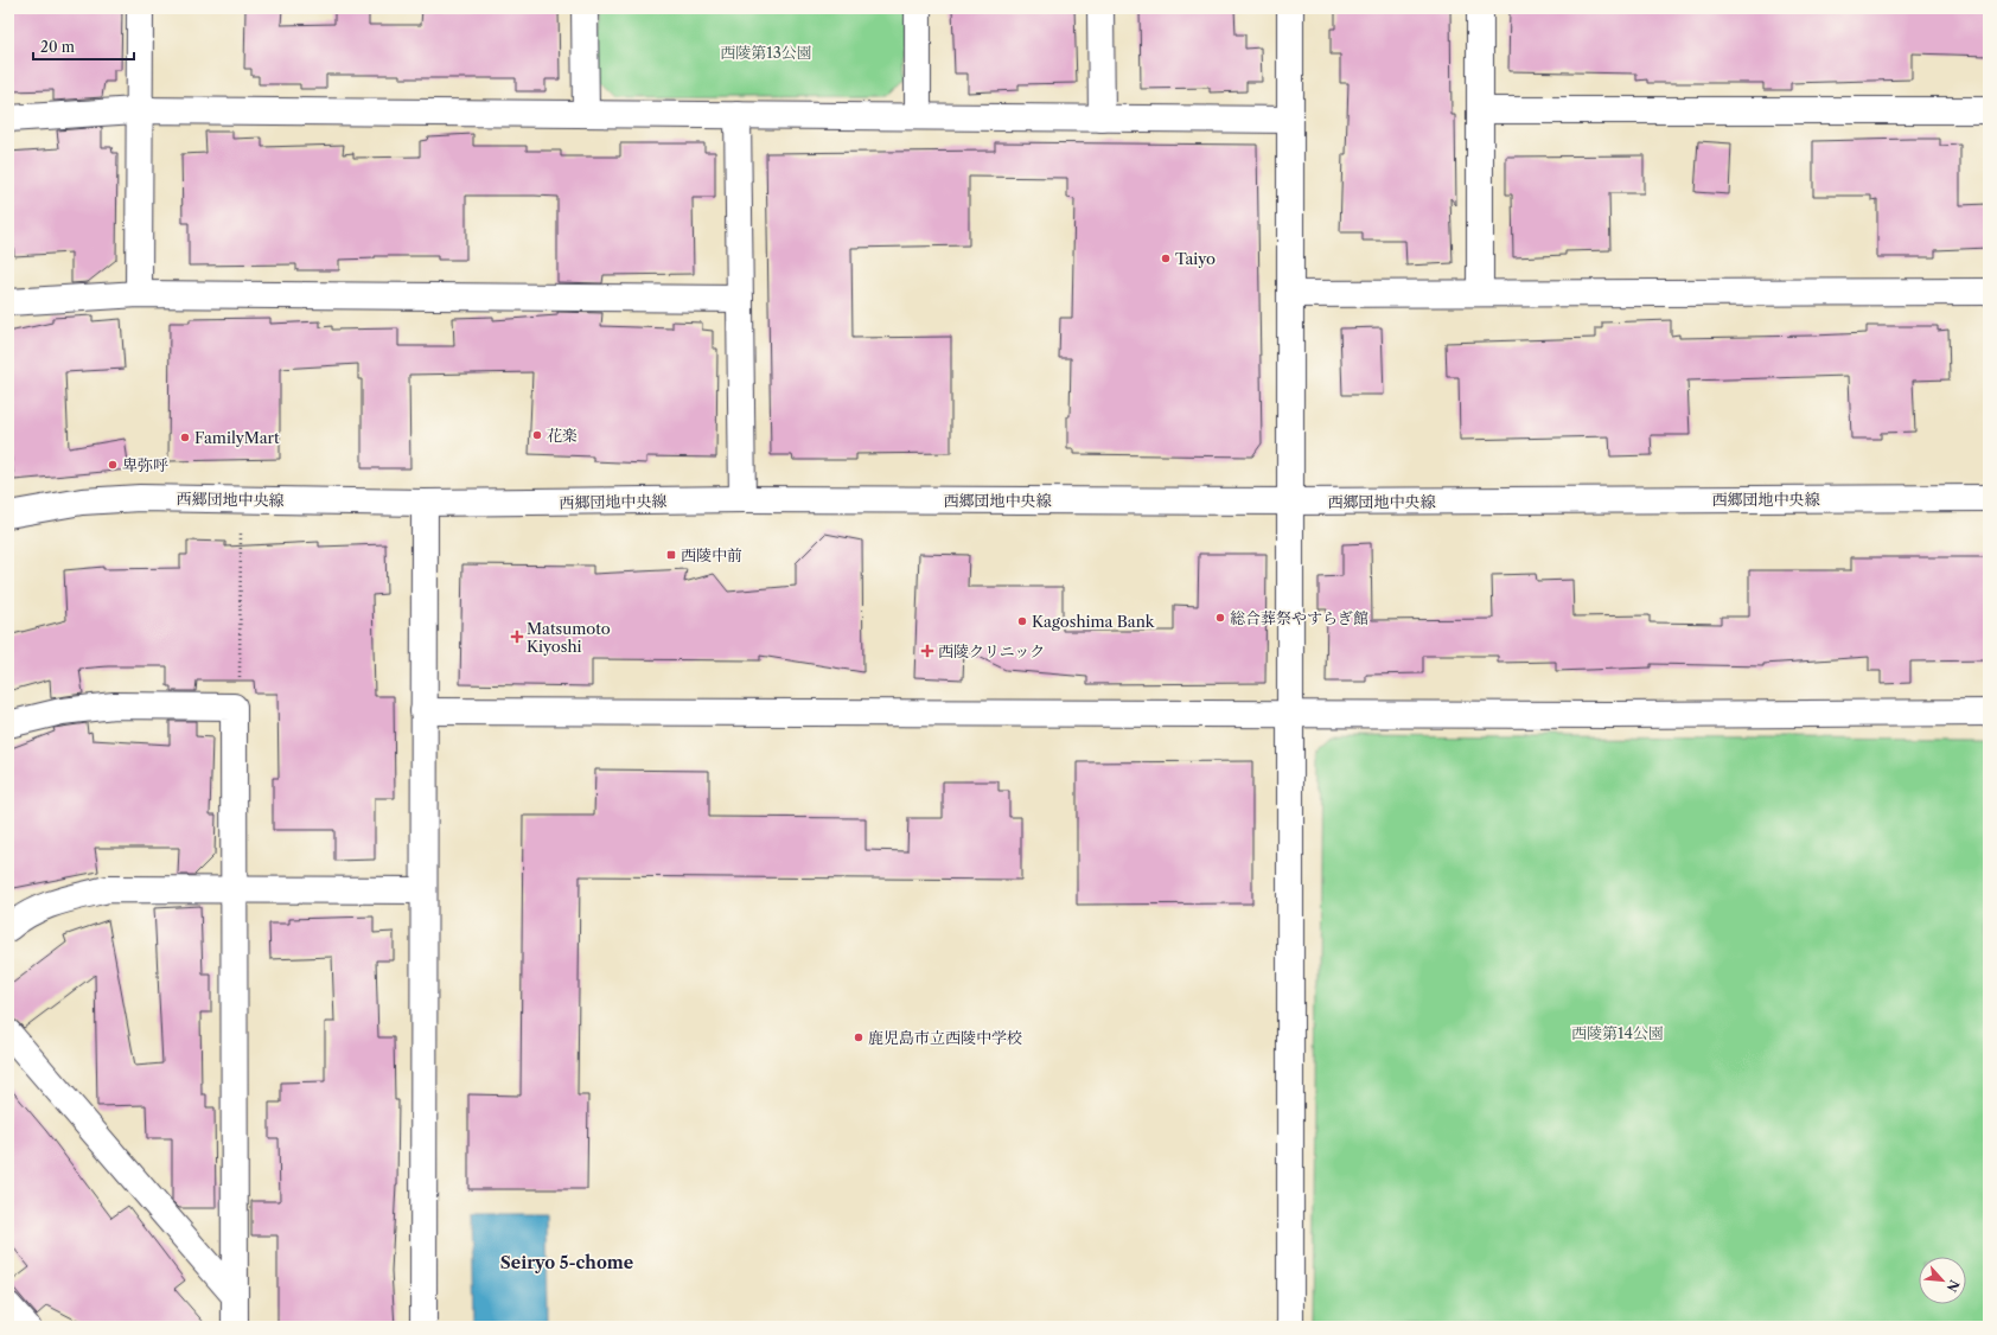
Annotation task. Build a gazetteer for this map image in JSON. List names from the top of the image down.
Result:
{
  "streets": {
    "street": ["西郷団地中央線"]
  },
  "districts": ["Seiryo 5-chome"],
  "parks": ["西陵第13公園", "西陵第14公園"],
  "places": {
    "other": [
      "Taiyo",
      "花楽",
      "FamilyMart",
      "卑弥呼",
      "総合葬祭やすらぎ館",
      "Kagoshima Bank",
      "鹿児島市立西陵中学校"
    ],
    "transit": ["西陵中前"],
    "health": ["Matsumoto Kiyoshi", "西陵クリニック"]
  },
  "scale_bar": "20 m",
  "north": "bottom right"
}
